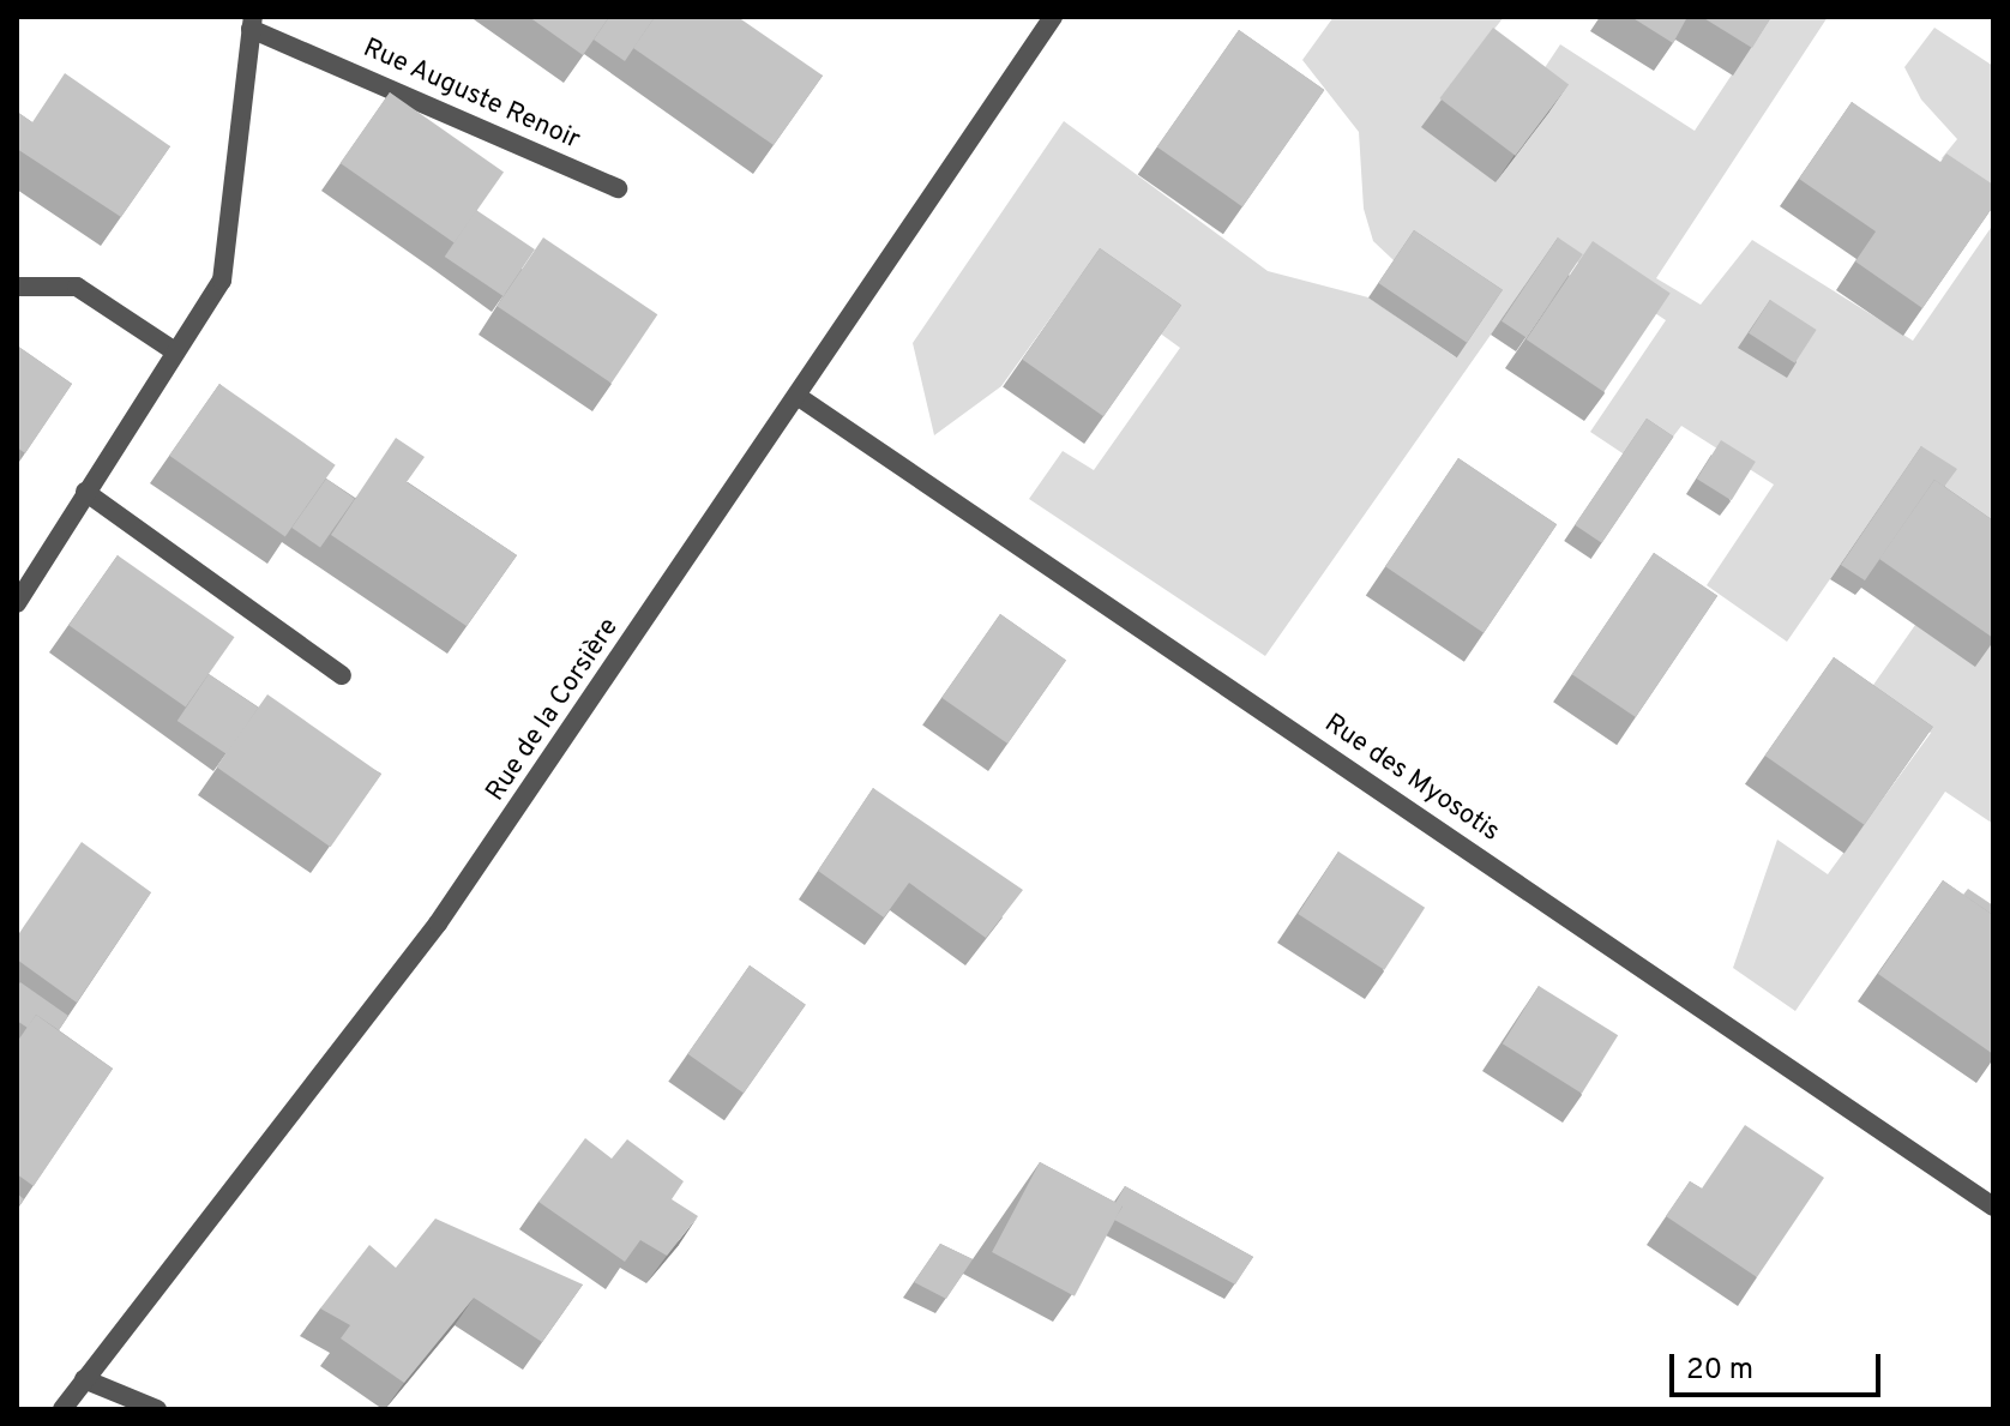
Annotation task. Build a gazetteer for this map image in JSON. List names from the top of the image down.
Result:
{
  "streets": {
    "street": ["Rue Auguste Renoir", "Rue de la Corsière", "Rue des Myosotis"]
  },
  "crossings": [
    ["Rue de la Corsière", "Rue des Myosotis"]
  ],
  "scale_bar": "20 m"
}
